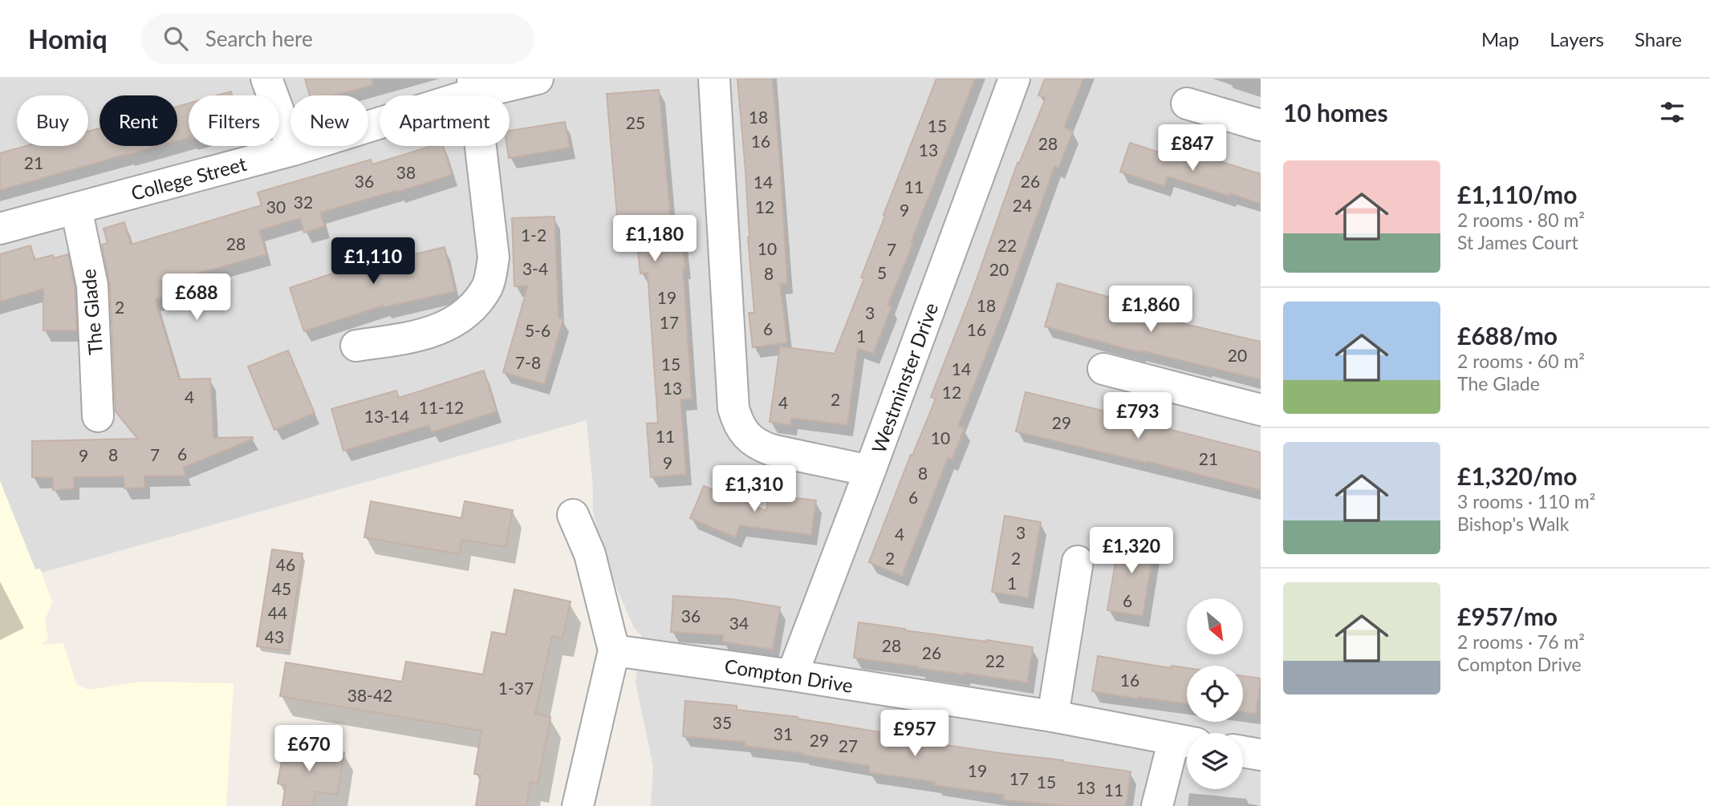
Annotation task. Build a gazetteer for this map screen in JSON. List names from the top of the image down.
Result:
{
  "streets": {
    "street": [
      "College Street",
      "The Glade",
      "Westminster Drive",
      "Compton Drive"
    ]
  },
  "crossings": [
    ["College Street", "The Glade"],
    ["Westminster Drive", "Compton Drive"]
  ],
  "house_numbers": [
    "18",
    "25",
    "15",
    "16",
    "28",
    "13",
    "21",
    "38",
    "36",
    "26",
    "14",
    "11",
    "32",
    "24",
    "30",
    "12",
    "9",
    "1-2",
    "28",
    "22",
    "10",
    "7",
    "3-4",
    "20",
    "5",
    "8",
    "19",
    "18",
    "2",
    "3",
    "17",
    "6",
    "16",
    "5-6",
    "1",
    "20",
    "7-8",
    "15",
    "14",
    "13",
    "12",
    "4",
    "2",
    "4",
    "11-12",
    "13-14",
    "29",
    "11",
    "10",
    "6",
    "8",
    "7",
    "9",
    "21",
    "9",
    "8",
    "6",
    "3",
    "4",
    "2",
    "2",
    "46",
    "1",
    "45",
    "6",
    "44",
    "36",
    "34",
    "43",
    "28",
    "26",
    "22",
    "16",
    "1-37",
    "38-42",
    "35",
    "31",
    "29",
    "27",
    "19",
    "17",
    "15",
    "13",
    "11"
  ],
  "north": "bottom right",
  "page": {
    "header": "Homiq",
    "search": "Search here",
    "nav": ["Map", "Layers", "Share"],
    "heading": "10 homes",
    "chip": [
      "Buy",
      "Rent",
      "Filters",
      "New",
      "Apartment"
    ],
    "price": [
      "£847",
      "£1,180",
      "£1,110",
      "£688",
      "£1,860",
      "£793",
      "£1,310",
      "£1,320",
      "£957",
      "£670"
    ],
    "list": [
      {
        "name": "£1,110/mo",
        "note": "2 rooms · 80 m² · St James Court"
      },
      {
        "name": "£688/mo",
        "note": "2 rooms · 60 m² · The Glade"
      },
      {
        "name": "£1,320/mo",
        "note": "3 rooms · 110 m² · Bishop's Walk"
      },
      {
        "name": "£957/mo",
        "note": "2 rooms · 76 m² · Compton Drive"
      }
    ]
  }
}
